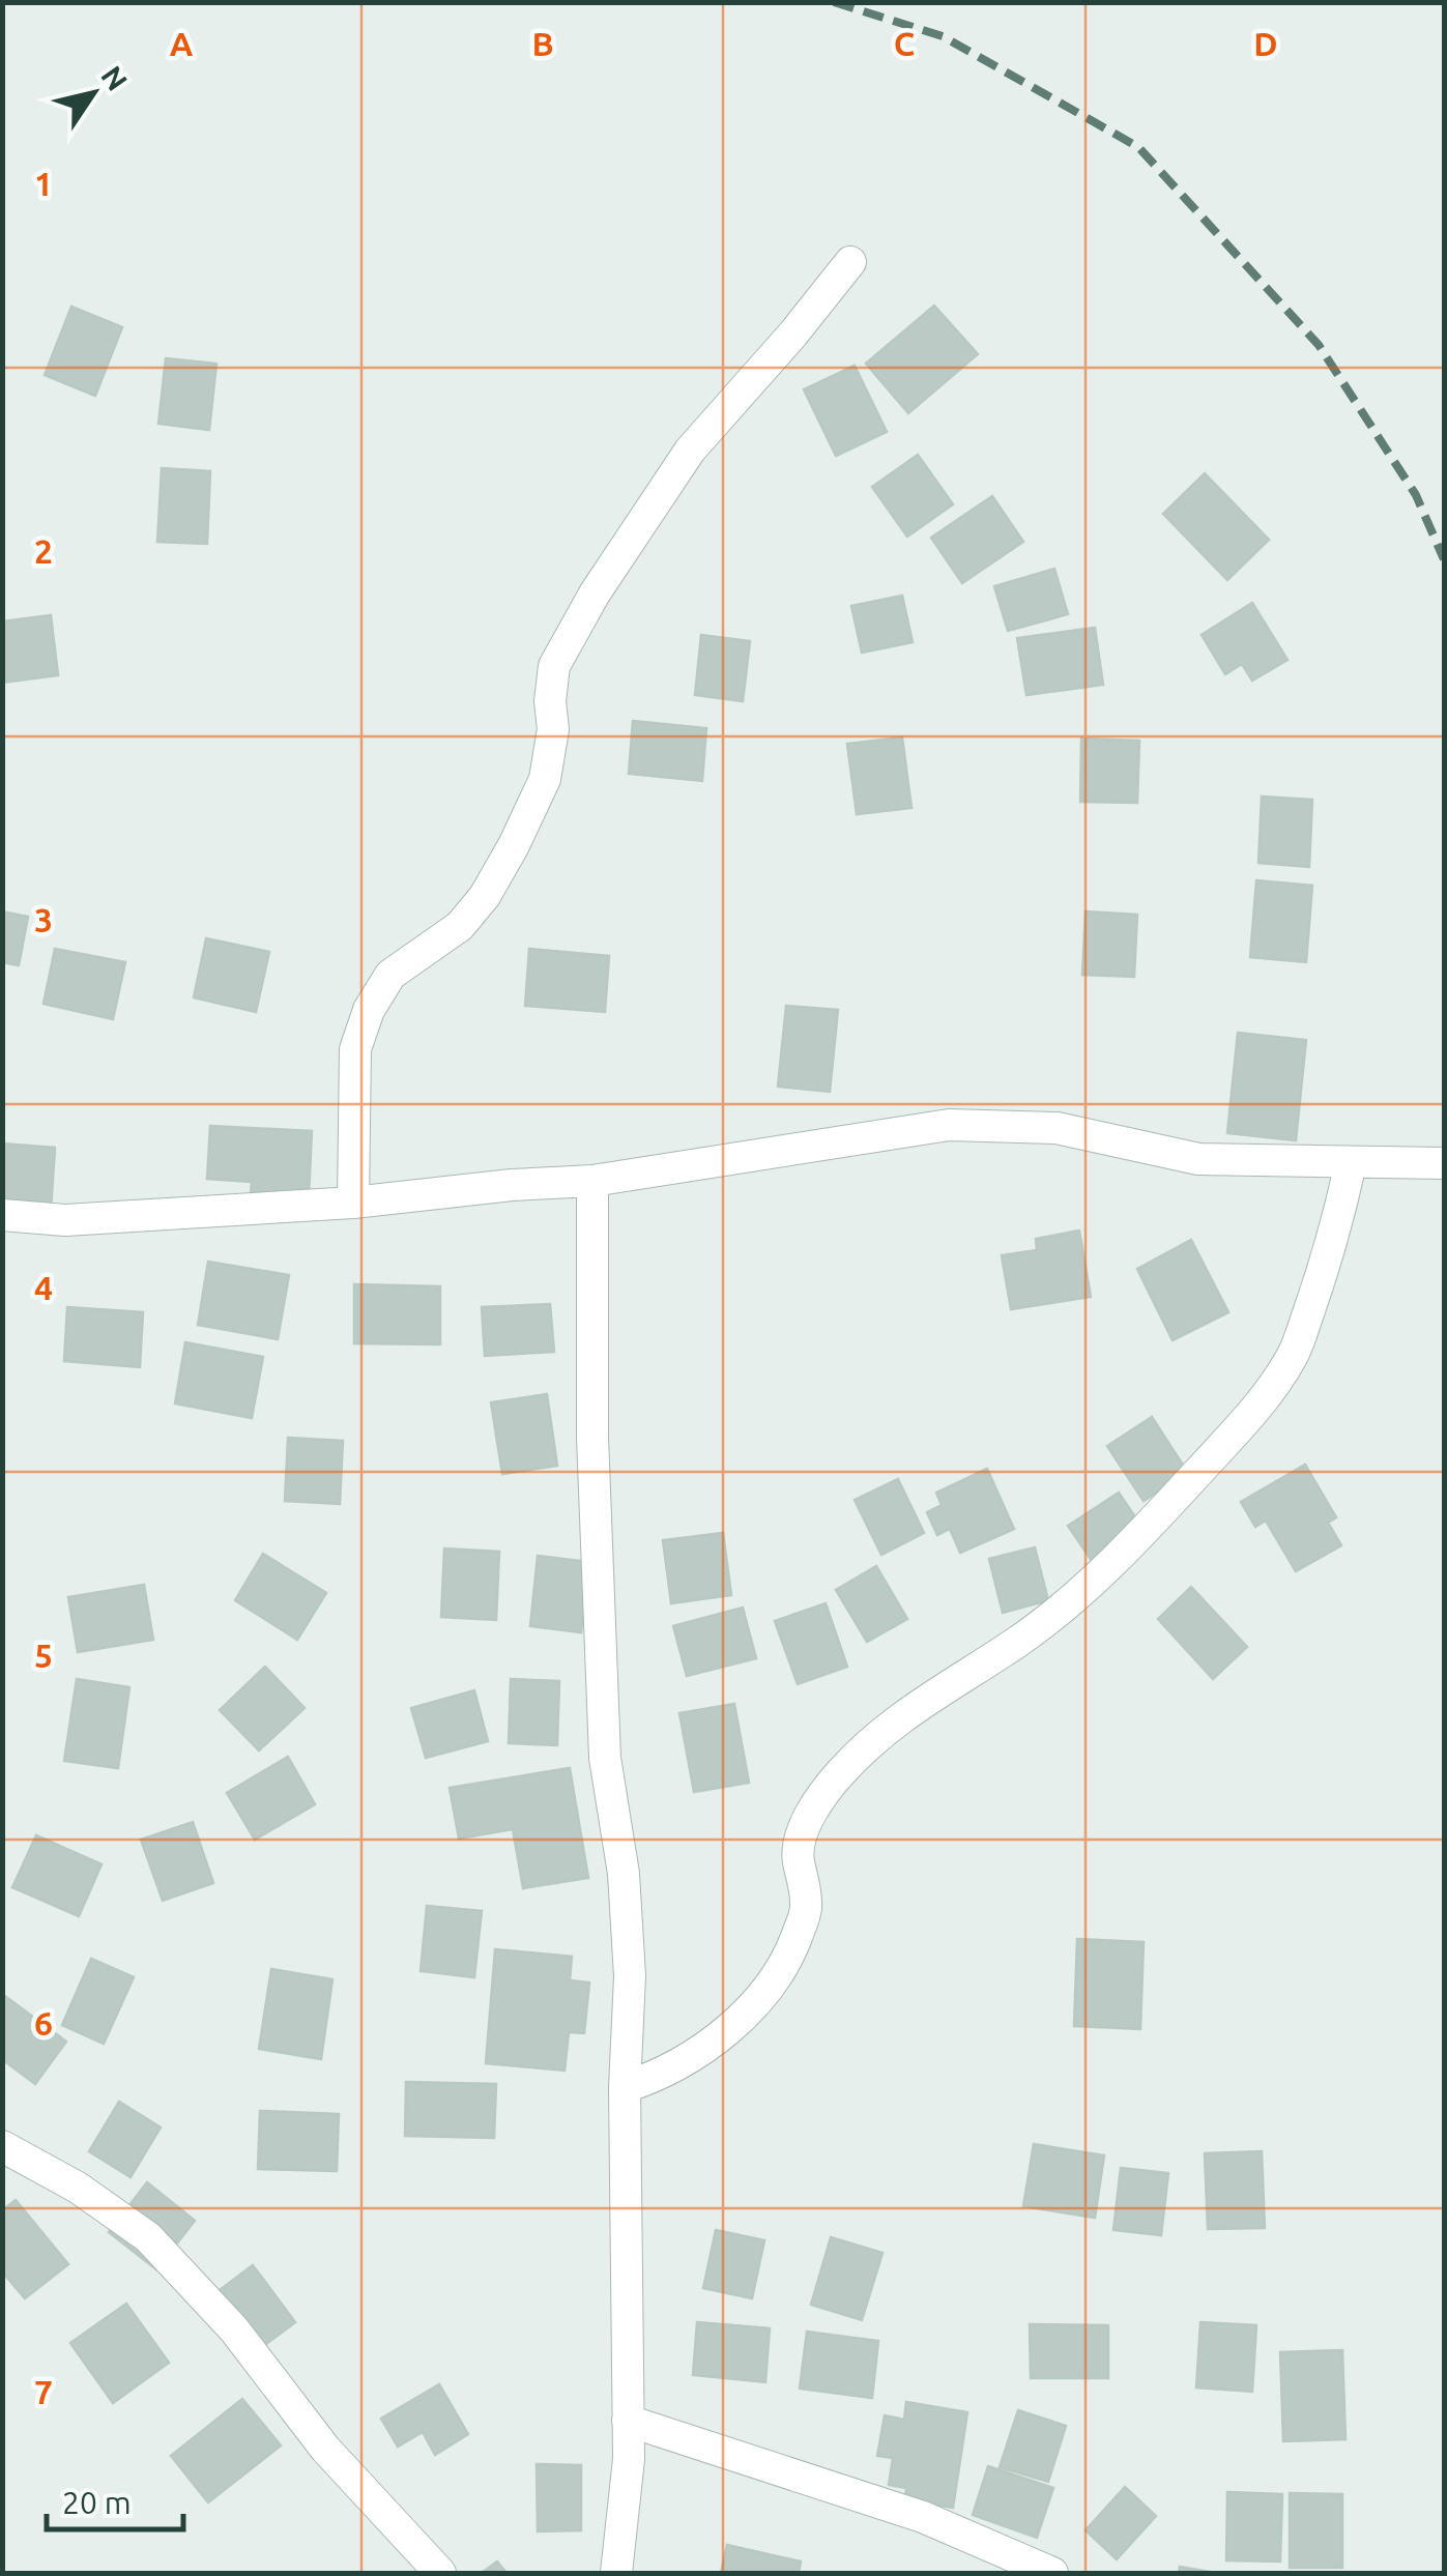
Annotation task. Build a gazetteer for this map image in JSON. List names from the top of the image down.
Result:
{
  "scale_bar": "20 m",
  "north": "top right",
  "grid": {
    "columns": [
      "A",
      "B",
      "C",
      "D"
    ],
    "rows": [
      "1",
      "2",
      "3",
      "4",
      "5",
      "6",
      "7"
    ]
  }
}
